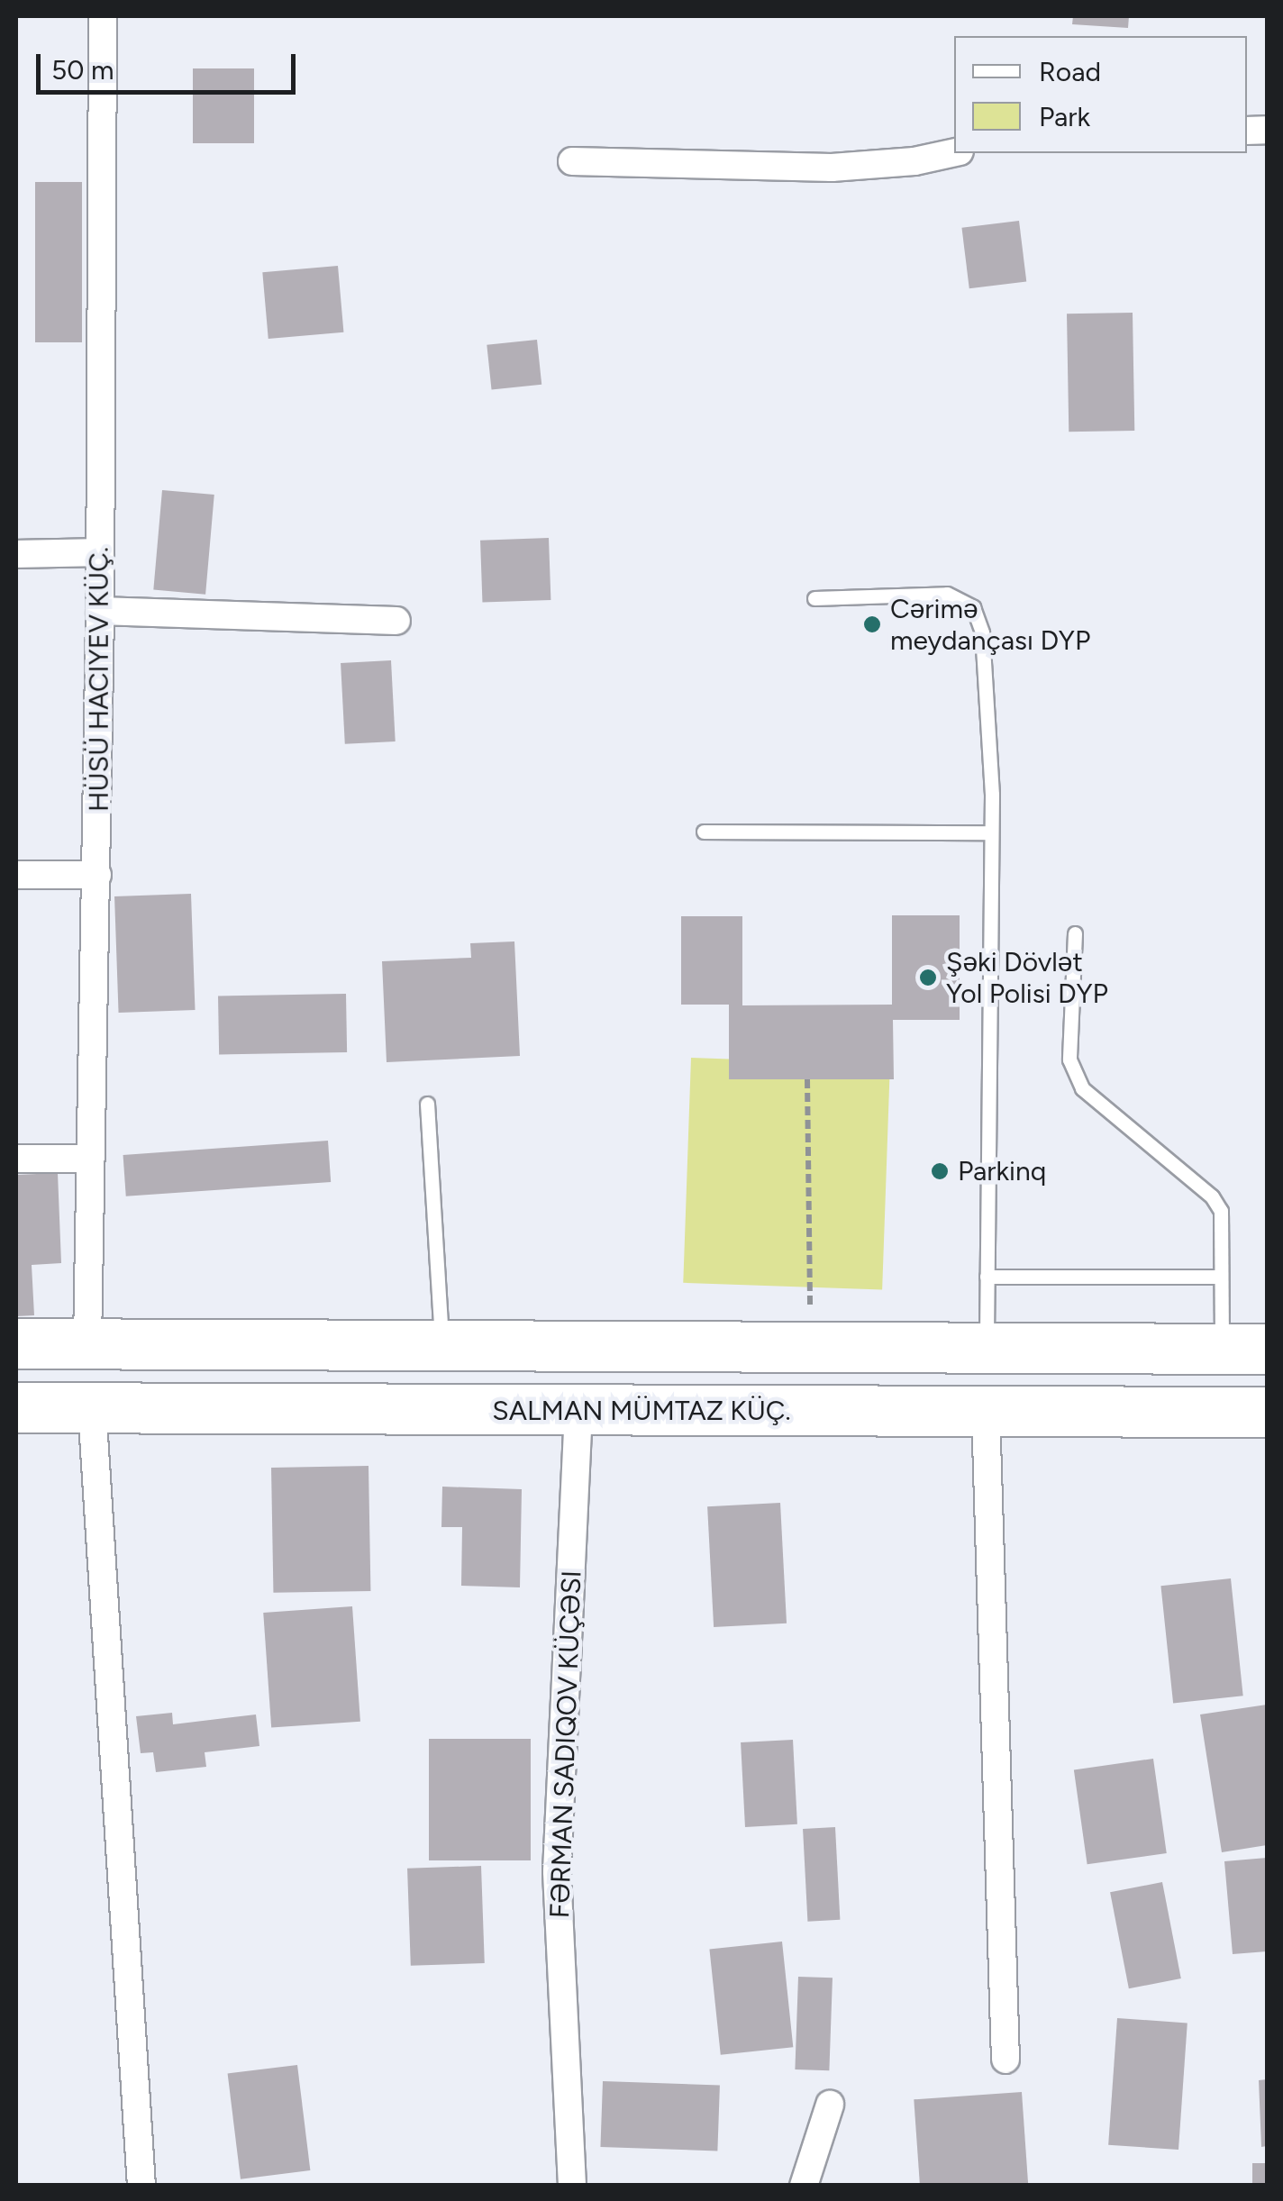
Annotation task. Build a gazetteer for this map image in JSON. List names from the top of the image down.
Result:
{
  "streets": {
    "highway": ["SALMAN MÜMTAZ KÜÇ."]
  },
  "places": ["Cərimə meydançası DYP", "Şəki Dövlət Yol Polisi DYP", "Parkinq"],
  "legend": ["Road", "Park"],
  "scale_bar": "50 m"
}
